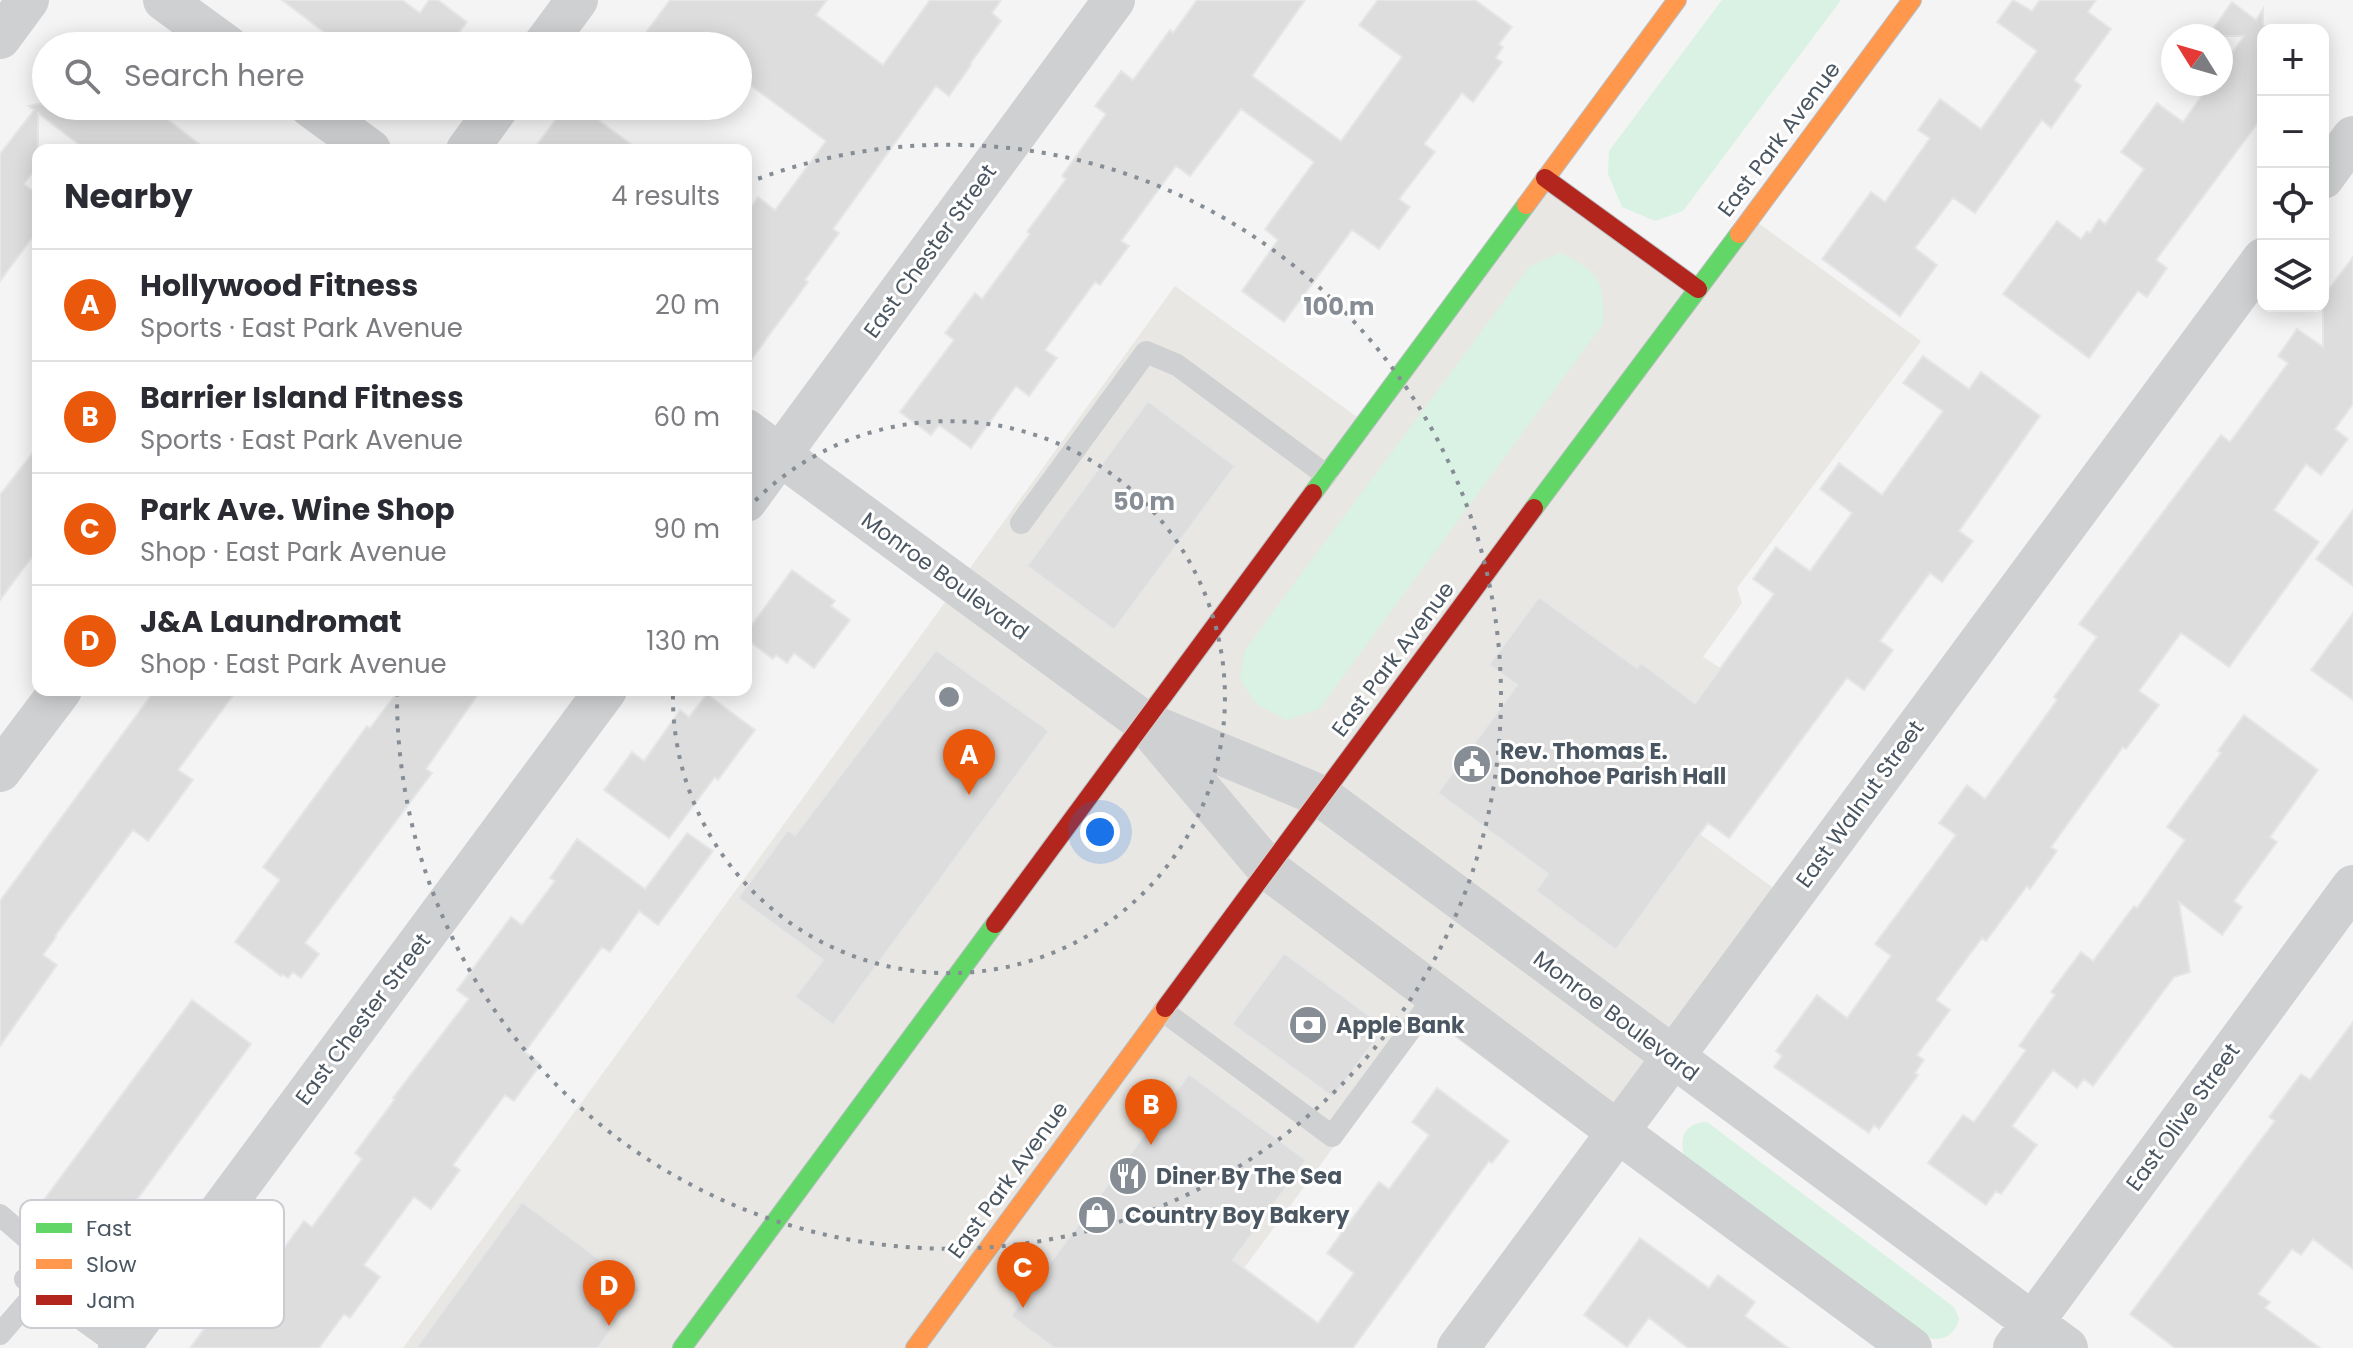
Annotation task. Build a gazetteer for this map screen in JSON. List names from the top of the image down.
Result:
{
  "streets": {
    "highway": ["East Park Avenue"],
    "street": [
      "East Chester Street",
      "Monroe Boulevard",
      "East Walnut Street",
      "East Olive Street"
    ]
  },
  "crossings": [
    ["East Park Avenue", "Monroe Boulevard"],
    ["East Chester Street", "Monroe Boulevard"],
    ["Monroe Boulevard", "East Walnut Street"],
    ["Monroe Boulevard", "East Olive Street"]
  ],
  "places": {
    "public building": ["Rev. Thomas E. Donohoe Parish Hall"],
    "bank": ["Apple Bank"],
    "restaurant": ["Diner By The Sea"],
    "shop": ["Country Boy Bakery"]
  },
  "legend": ["Fast", "Slow", "Jam"],
  "north": "top left",
  "page": {
    "map_buttons": ["+", "−"],
    "search": "Search here",
    "heading": ["Nearby", "4 results"],
    "list": [
      {
        "mark": "A",
        "name": "Hollywood Fitness",
        "note": "Sports · East Park Avenue",
        "value": "20 m"
      },
      {
        "mark": "B",
        "name": "Barrier Island Fitness",
        "note": "Sports · East Park Avenue",
        "value": "60 m"
      },
      {
        "mark": "C",
        "name": "Park Ave. Wine Shop",
        "note": "Shop · East Park Avenue",
        "value": "90 m"
      },
      {
        "mark": "D",
        "name": "J&A Laundromat",
        "note": "Shop · East Park Avenue",
        "value": "130 m"
      }
    ],
    "pins": [
      "A",
      "B",
      "C",
      "D"
    ]
  },
  "rings": ["100 m", "50 m"]
}
